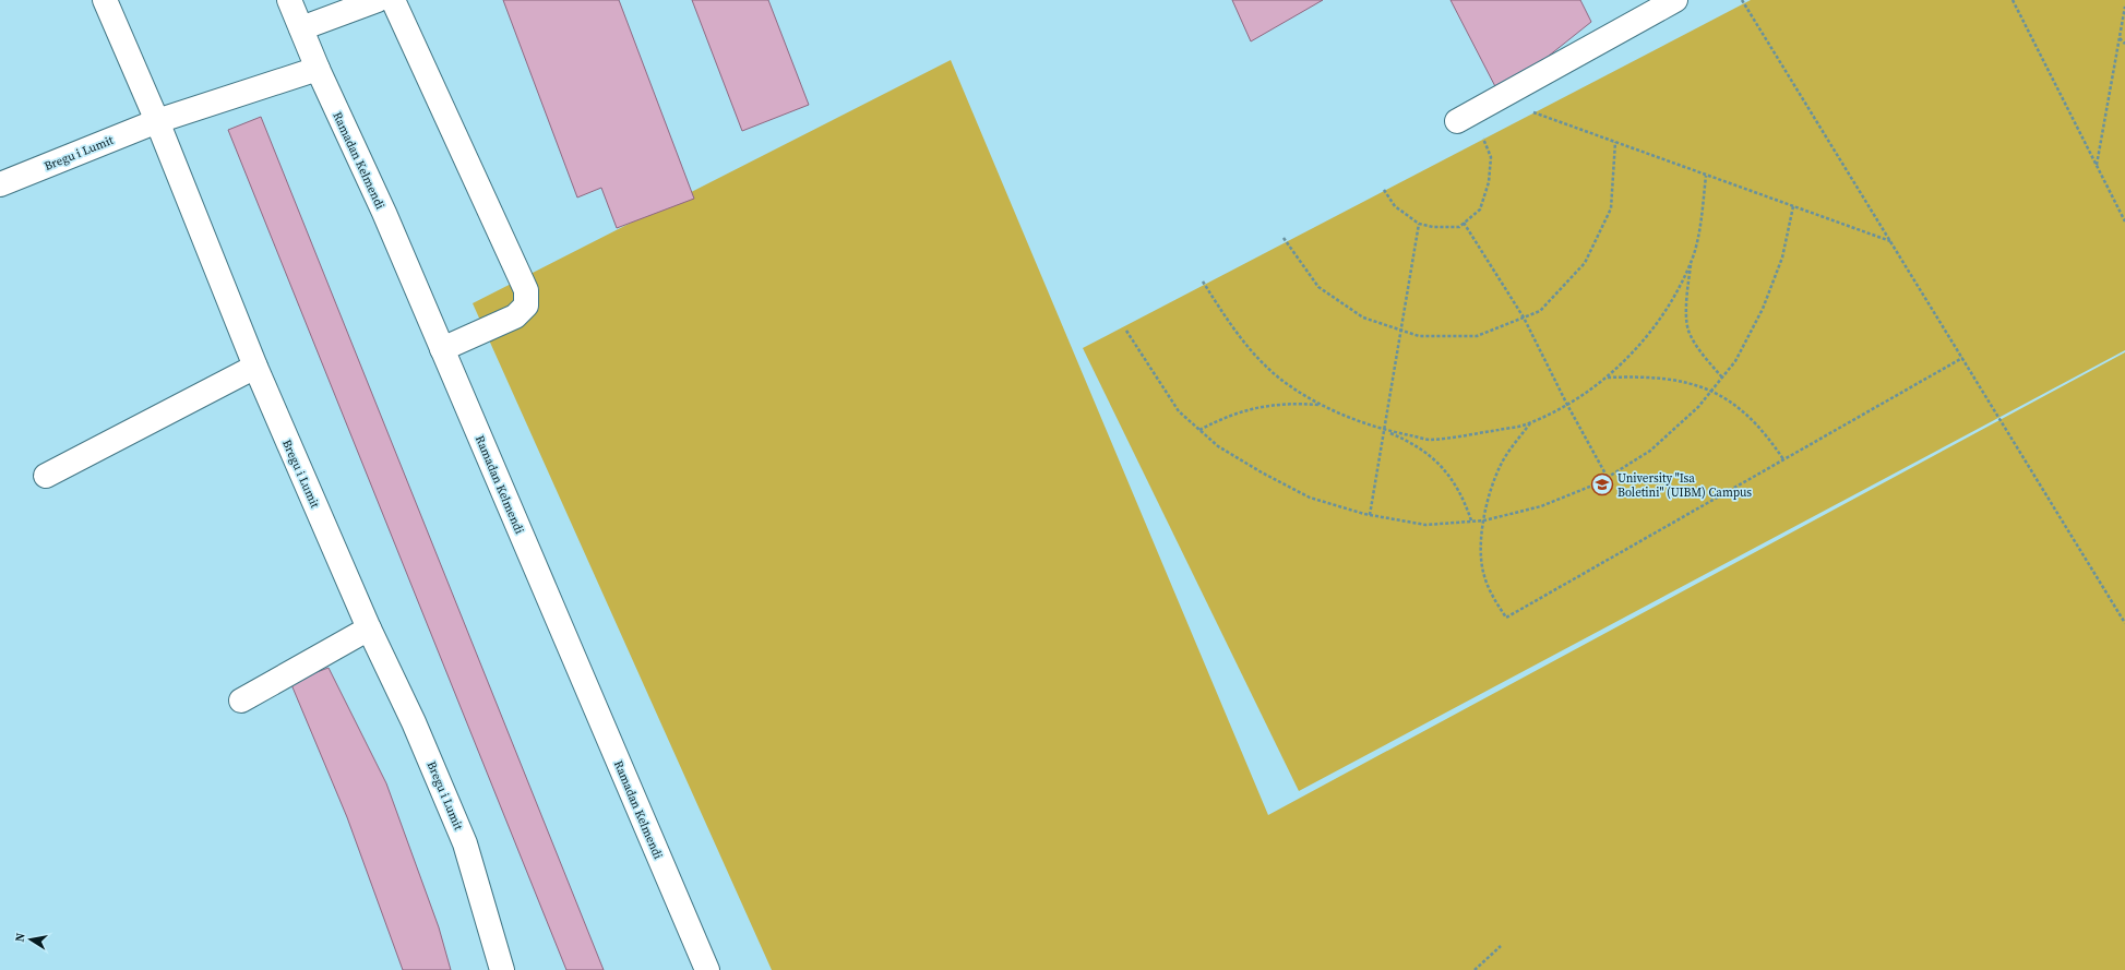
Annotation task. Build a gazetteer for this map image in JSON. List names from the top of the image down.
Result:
{
  "streets": {
    "street": ["Bregu i Lumit", "Ramadan Kelmendi"]
  },
  "crossings": [
    ["Bregu i Lumit", "Ramadan Kelmendi"]
  ],
  "places": {
    "school or university": ["University \"Isa Boletini\" (UIBM) Campus"]
  },
  "north": "left"
}
